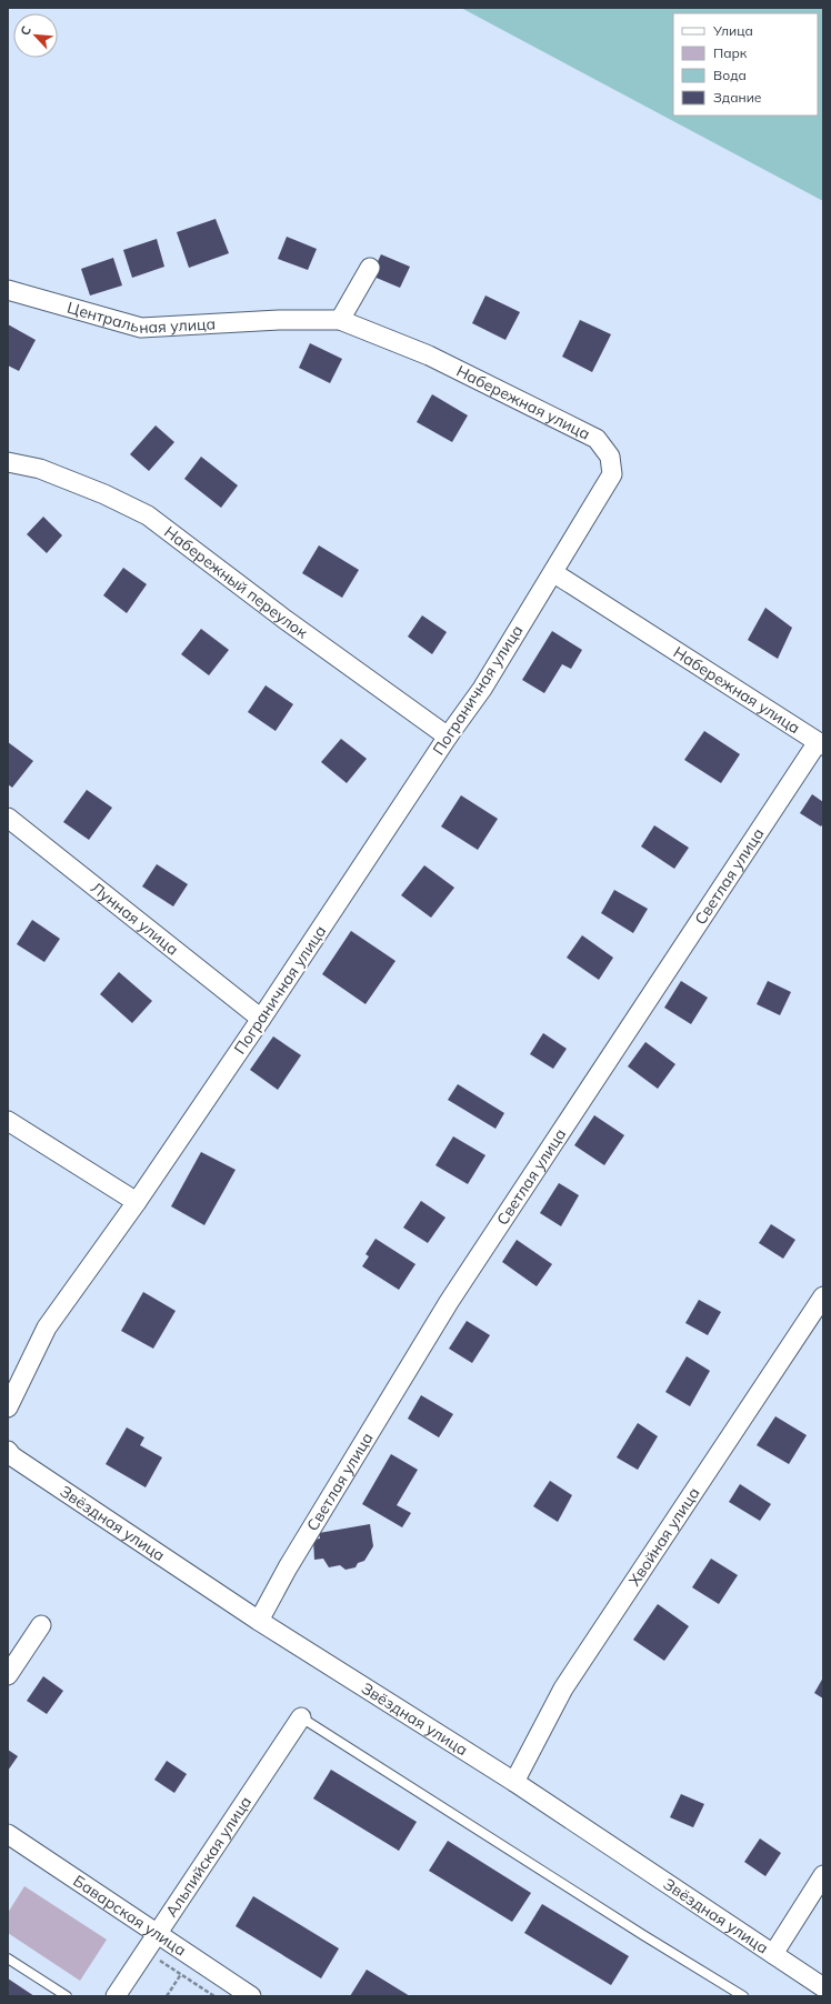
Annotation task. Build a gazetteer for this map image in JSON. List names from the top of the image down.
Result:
{
  "streets": {
    "street": [
      "Центральная улица",
      "Набережная улица",
      "Набережный переулок",
      "Пограничная улица",
      "Светлая улица",
      "Лунная улица",
      "Звёздная улица",
      "Хвойная улица",
      "Альпийская улица",
      "Баварская улица"
    ]
  },
  "crossings": [
    ["Центральная улица", "Набережная улица"],
    ["Набережная улица", "Пограничная улица"],
    ["Набережная улица", "Светлая улица"],
    ["Набережный переулок", "Пограничная улица"],
    ["Пограничная улица", "Лунная улица"],
    ["Светлая улица", "Звёздная улица"],
    ["Звёздная улица", "Хвойная улица"],
    ["Альпийская улица", "Баварская улица"]
  ],
  "legend": [
    "Улица",
    "Парк",
    "Вода",
    "Здание"
  ],
  "north": "top left"
}
